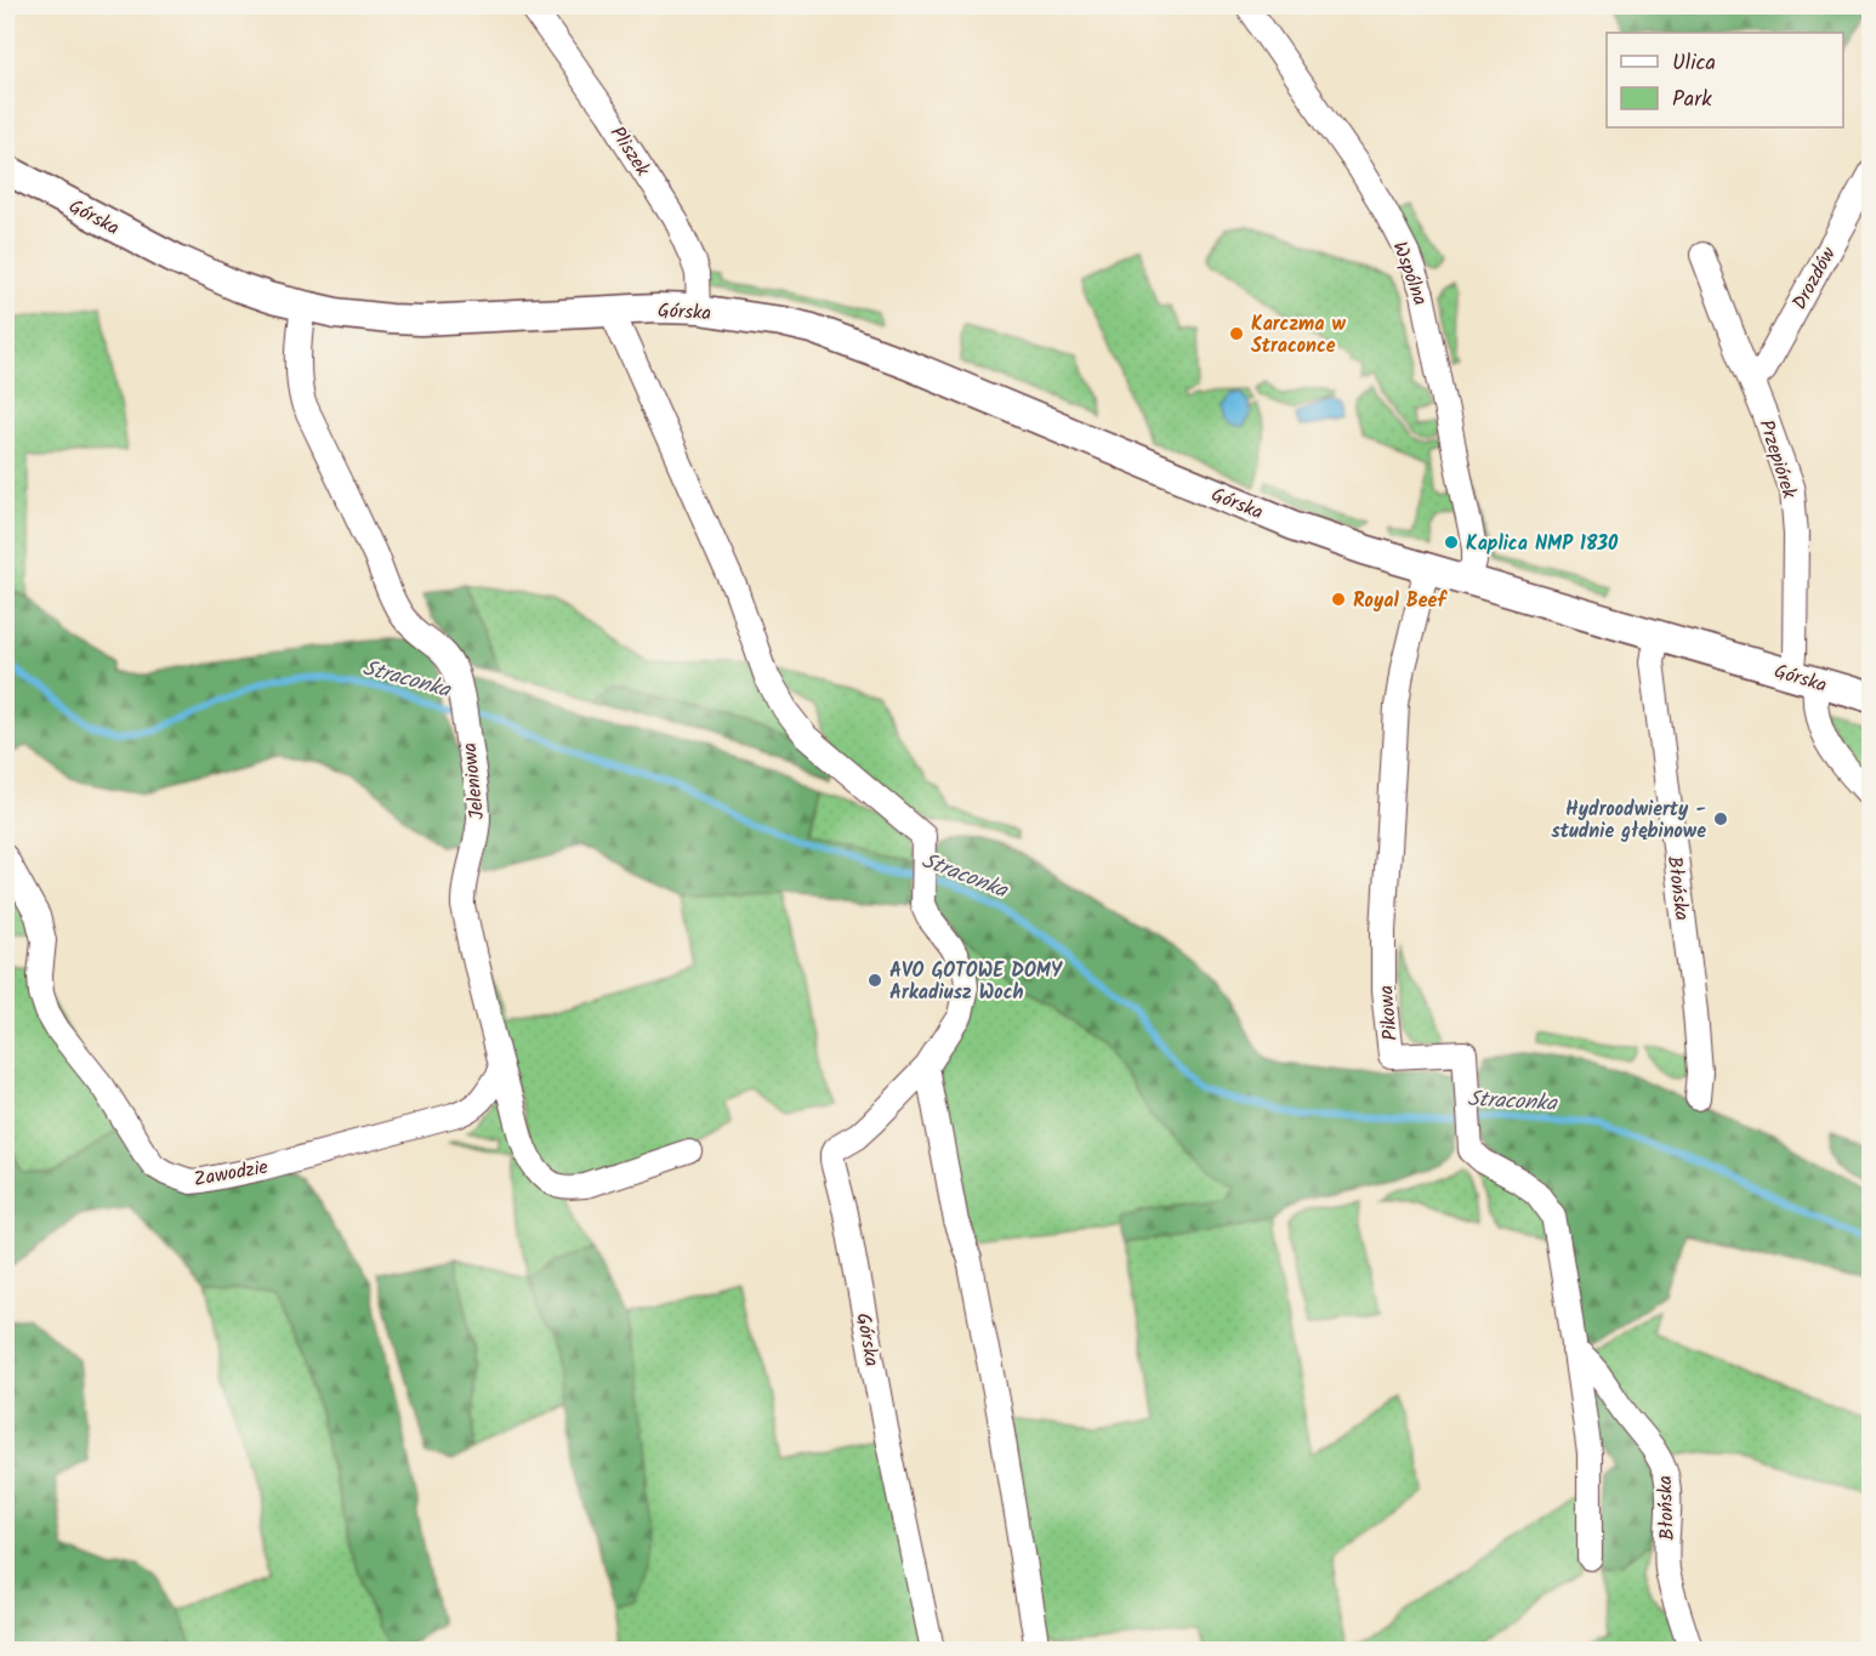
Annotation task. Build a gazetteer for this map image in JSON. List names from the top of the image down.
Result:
{
  "streets": {
    "street": [
      "Pliszek",
      "Górska",
      "Wspólna",
      "Drozdów",
      "Przepiórek",
      "Jeleniowa",
      "Błońska",
      "Pikowa",
      "Zawodzie"
    ]
  },
  "crossings": [
    ["Pliszek", "Górska"],
    ["Górska", "Wspólna"],
    ["Górska", "Przepiórek"],
    ["Górska", "Jeleniowa"],
    ["Górska", "Błońska"],
    ["Górska", "Pikowa"],
    ["Drozdów", "Przepiórek"],
    ["Jeleniowa", "Zawodzie"],
    ["Błońska", "Pikowa"]
  ],
  "water": ["Straconka"],
  "places": [
    "Karczma w Straconce",
    "Kaplica NMP 1830",
    "Royal Beef",
    "Hydroodwierty - studnie głębinowe",
    "AVO GOTOWE DOMY Arkadiusz Woch"
  ],
  "legend": ["Ulica", "Park"]
}
